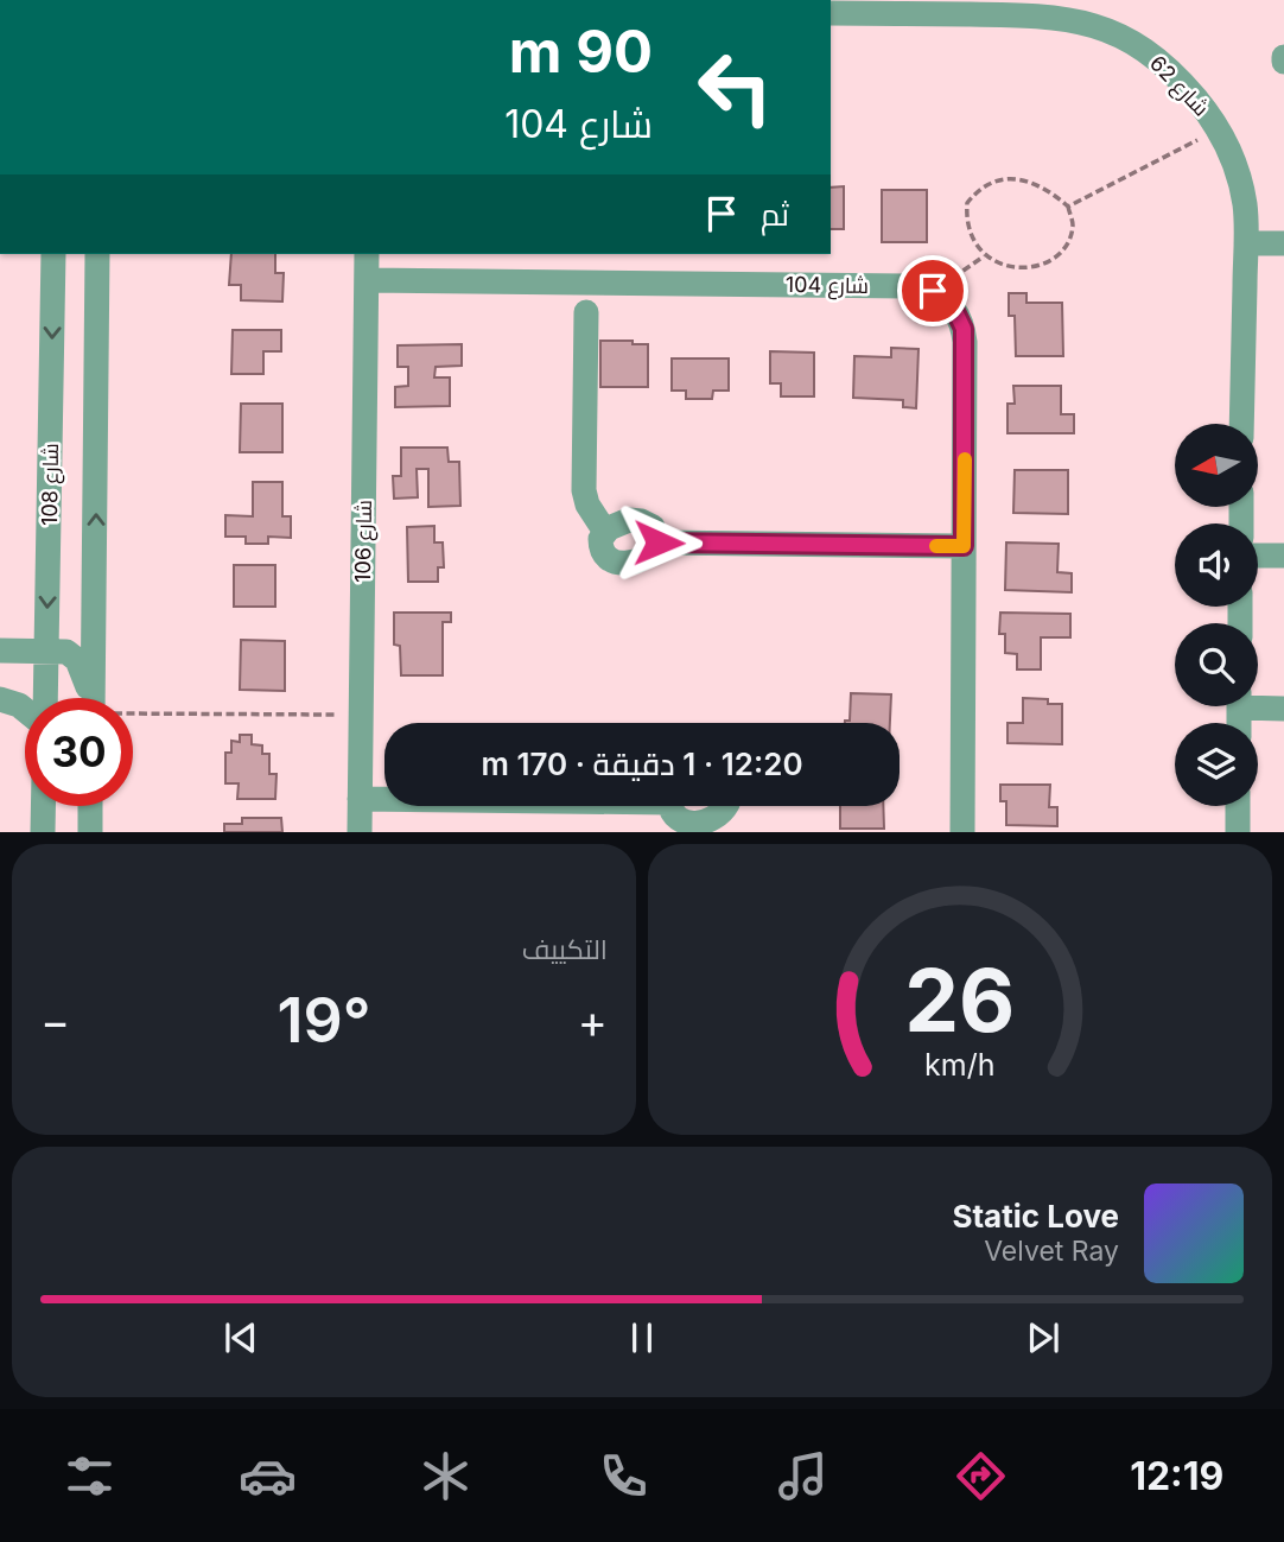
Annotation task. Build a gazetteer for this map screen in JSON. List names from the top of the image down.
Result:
{
  "streets": {
    "street": [
      "شارع 62",
      "شارع 104",
      "شارع 108",
      "شارع 106"
    ]
  },
  "crossings": [
    ["شارع 104", "شارع 106"]
  ],
  "north": "left",
  "page": {
    "turn": ["90 m", "شارع 104"],
    "then": "ثم",
    "limit": "30",
    "trip": "12:20 · 1 دقيقة · 170 m",
    "tile": "التكييف",
    "heat": ["−", "19°", "+"],
    "song": ["Static Love", "Velvet Ray"],
    "tabs": "12:19",
    "gauge": ["26", "km/h"]
  }
}
